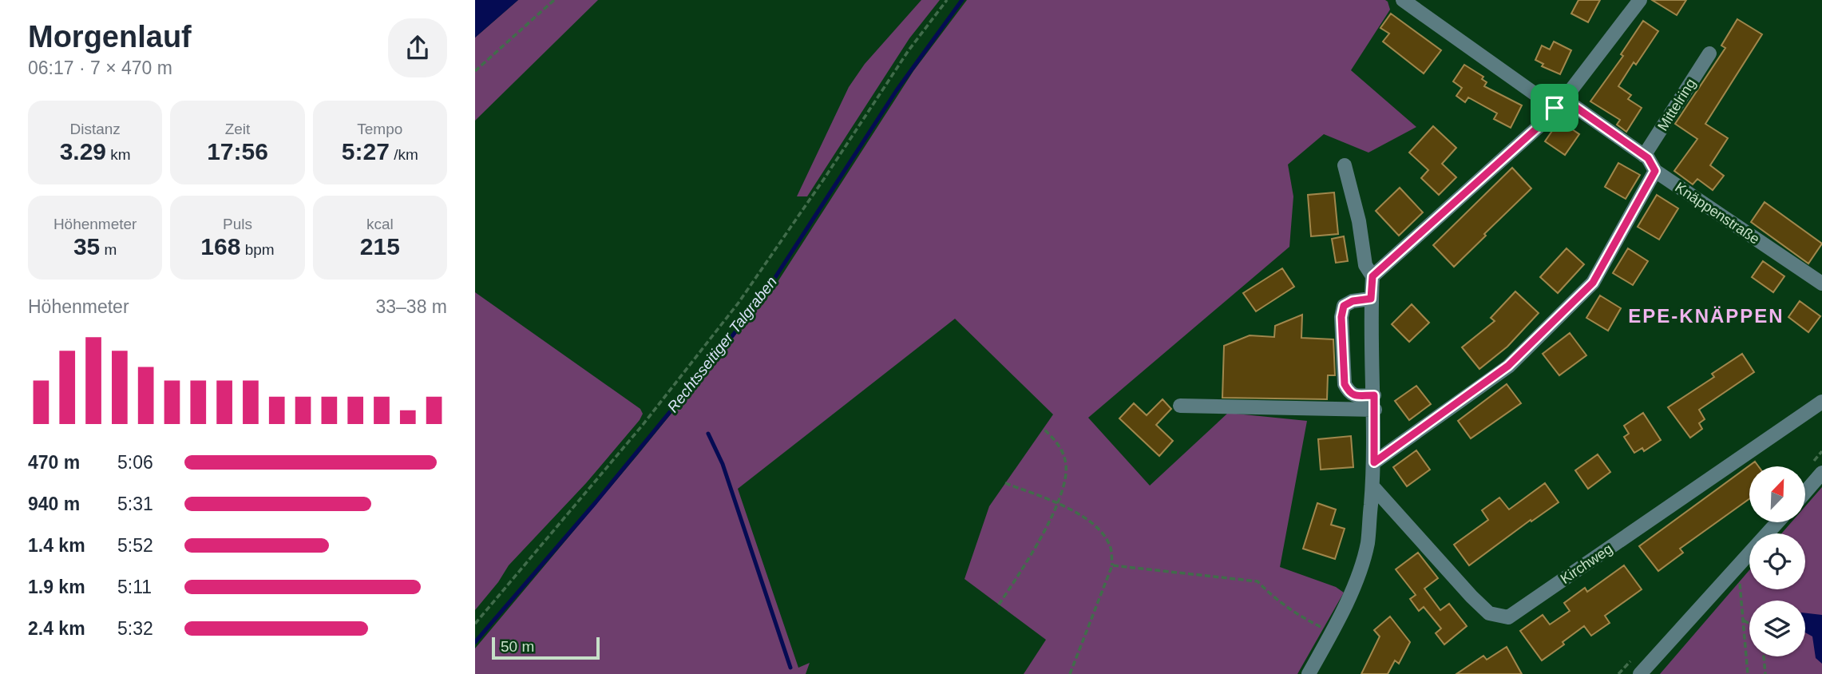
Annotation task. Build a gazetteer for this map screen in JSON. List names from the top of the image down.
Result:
{
  "streets": {
    "street": ["Mittelring", "Knäppenstraße", "Kirchweg"]
  },
  "crossings": [
    ["Mittelring", "Knäppenstraße"]
  ],
  "districts": ["EPE-KNÄPPEN"],
  "water": ["Rechtsseitiger Talgraben"],
  "scale_bar": "50 m",
  "north": "top right",
  "page": {
    "heading": ["Morgenlauf", "06:17 · 7 × 470 m"],
    "stats": [
      ["Distanz", "3.29 km"],
      ["Zeit", "17:56"],
      ["Tempo", "5:27 /km"],
      ["Höhenmeter", "35 m"],
      ["Puls", "168 bpm"],
      ["kcal", "215"]
    ],
    "chart": ["Höhenmeter", "33–38 m"],
    "list": [
      {
        "name": "470 m",
        "note": "5:06"
      },
      {
        "name": "940 m",
        "note": "5:31"
      },
      {
        "name": "1.4 km",
        "note": "5:52"
      },
      {
        "name": "1.9 km",
        "note": "5:11"
      },
      {
        "name": "2.4 km",
        "note": "5:32"
      }
    ],
    "scale": "50 m"
  }
}
